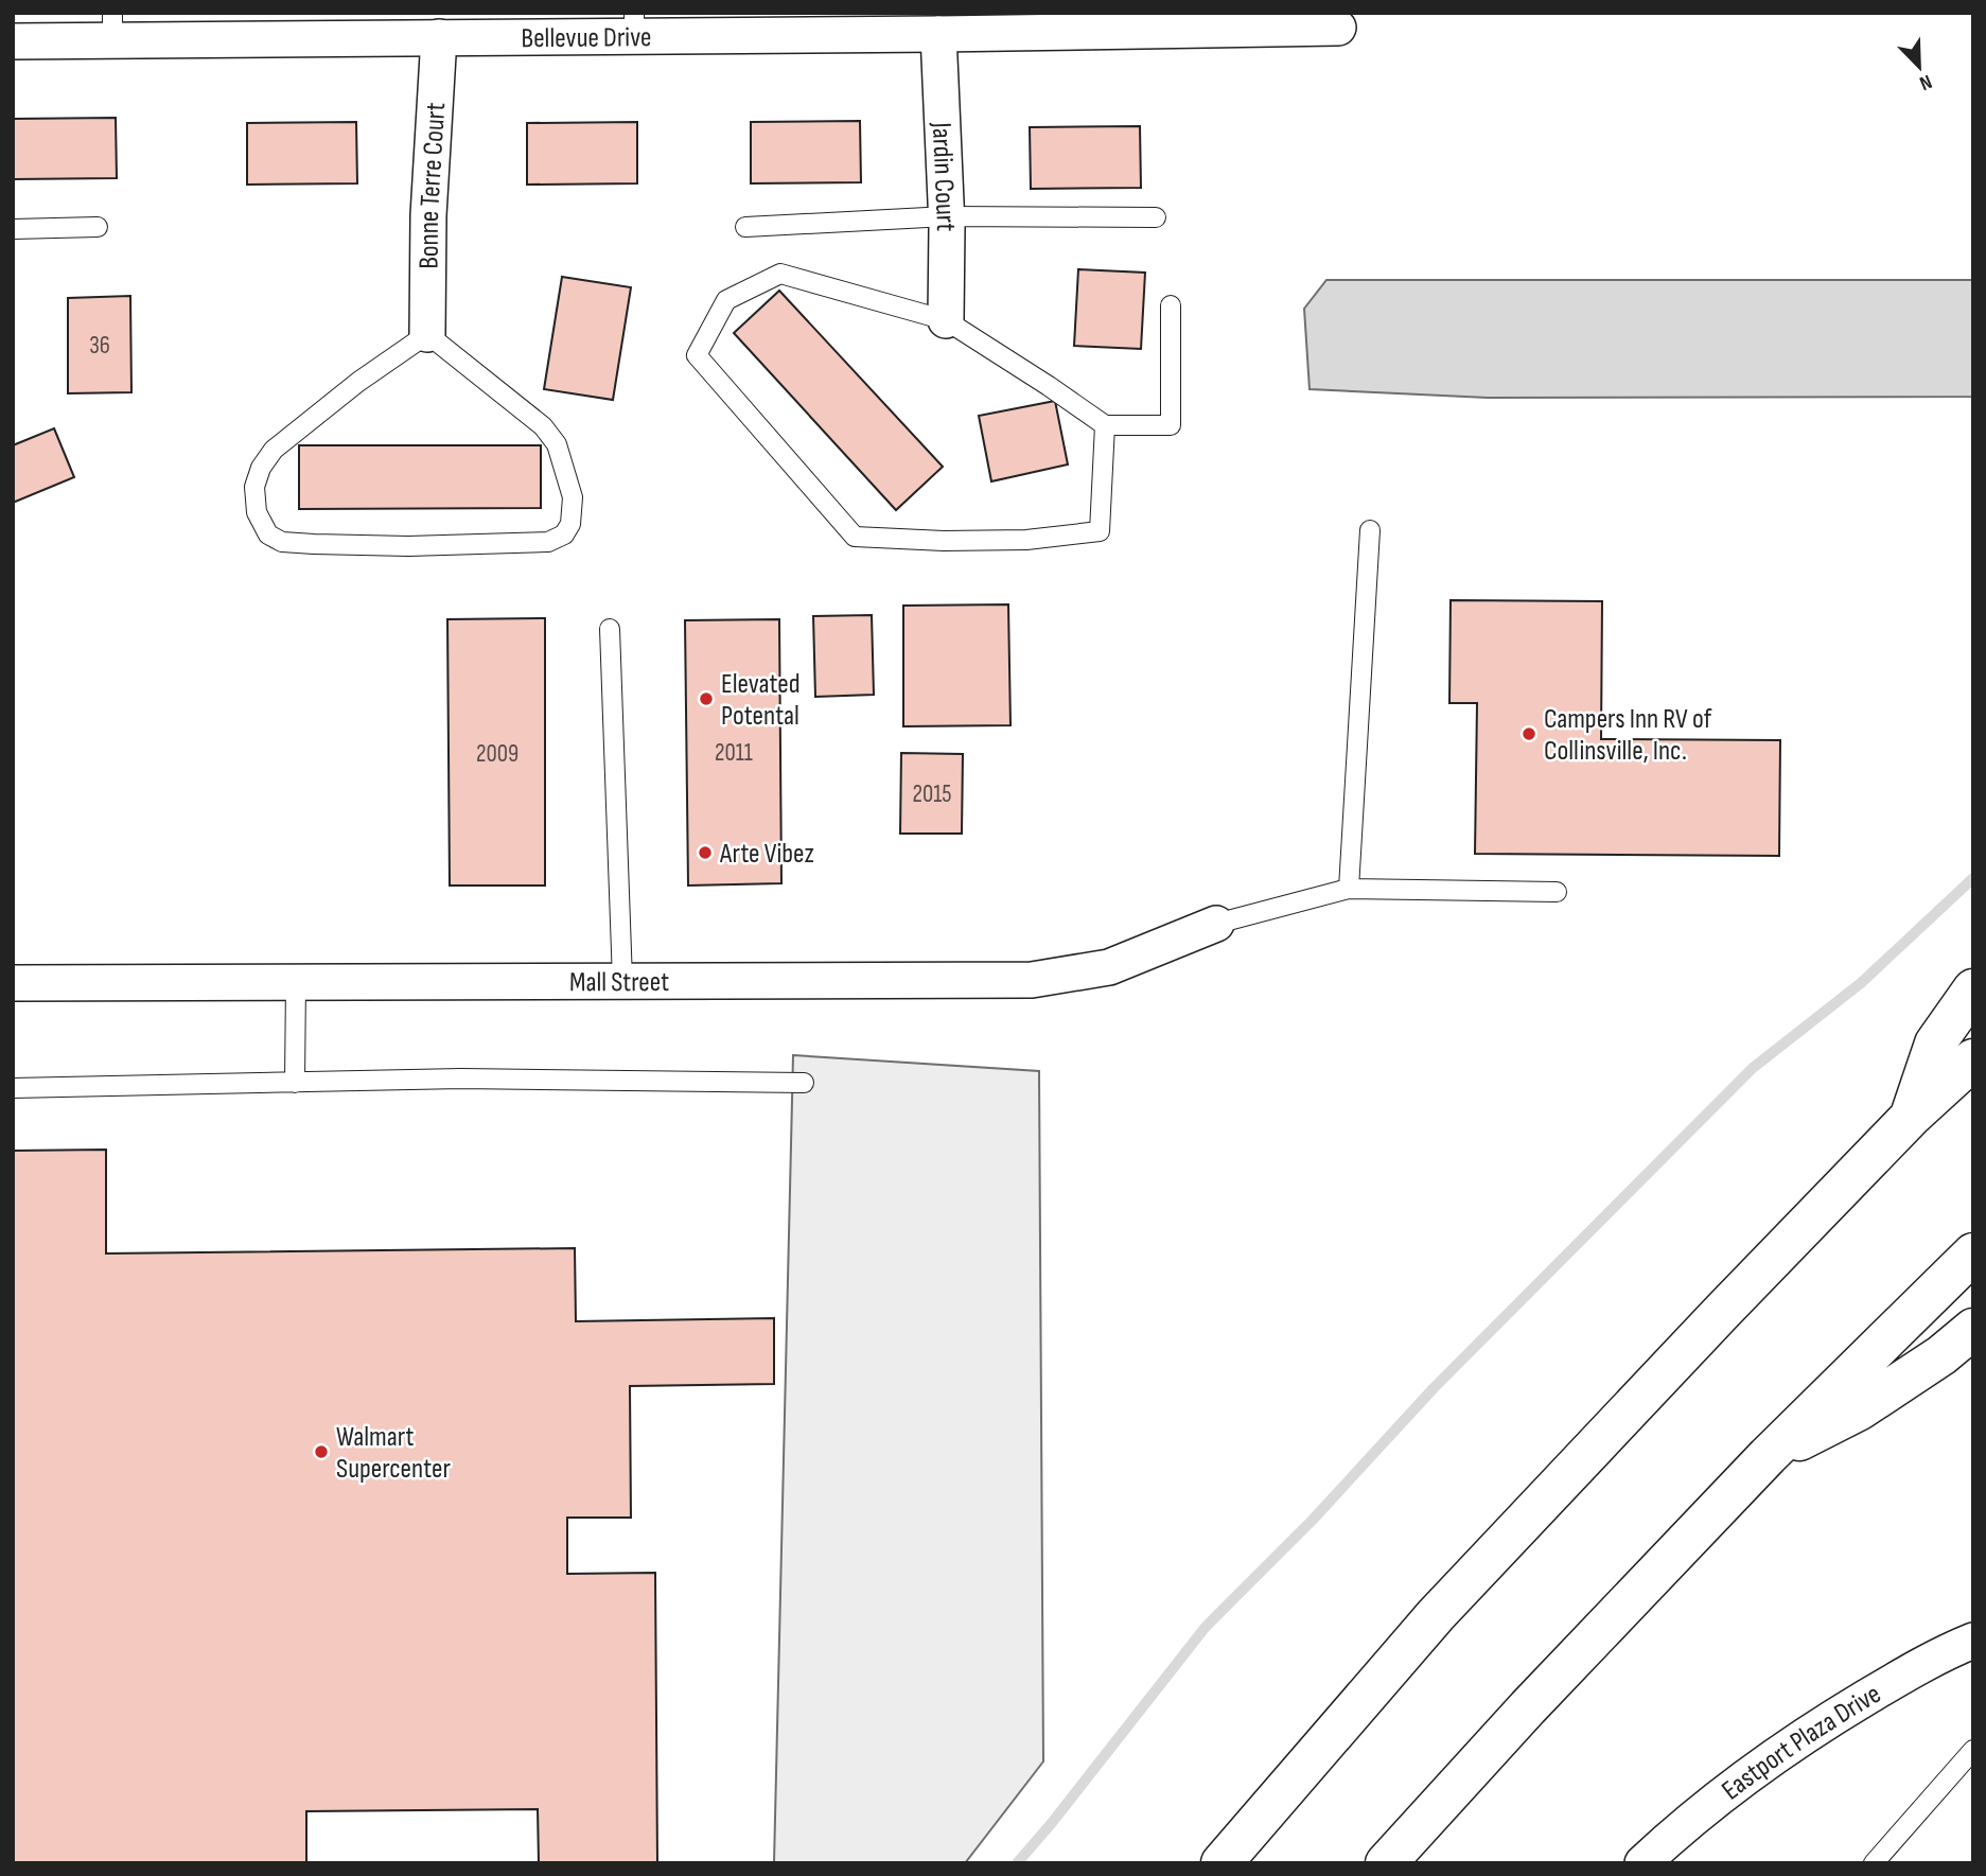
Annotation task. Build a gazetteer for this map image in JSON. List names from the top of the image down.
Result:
{
  "streets": {
    "street": [
      "Bellevue Drive",
      "Jardin Court",
      "Bonne Terre Court",
      "Mall Street",
      "Eastport Plaza Drive"
    ]
  },
  "crossings": [
    ["Bellevue Drive", "Jardin Court"],
    ["Bellevue Drive", "Bonne Terre Court"]
  ],
  "places": [
    "Elevated Potental",
    "Campers Inn RV of Collinsville, Inc.",
    "Arte Vibez",
    "Walmart Supercenter"
  ],
  "house_numbers": [
    "36",
    "2011",
    "2009",
    "2015"
  ],
  "north": "bottom right"
}
